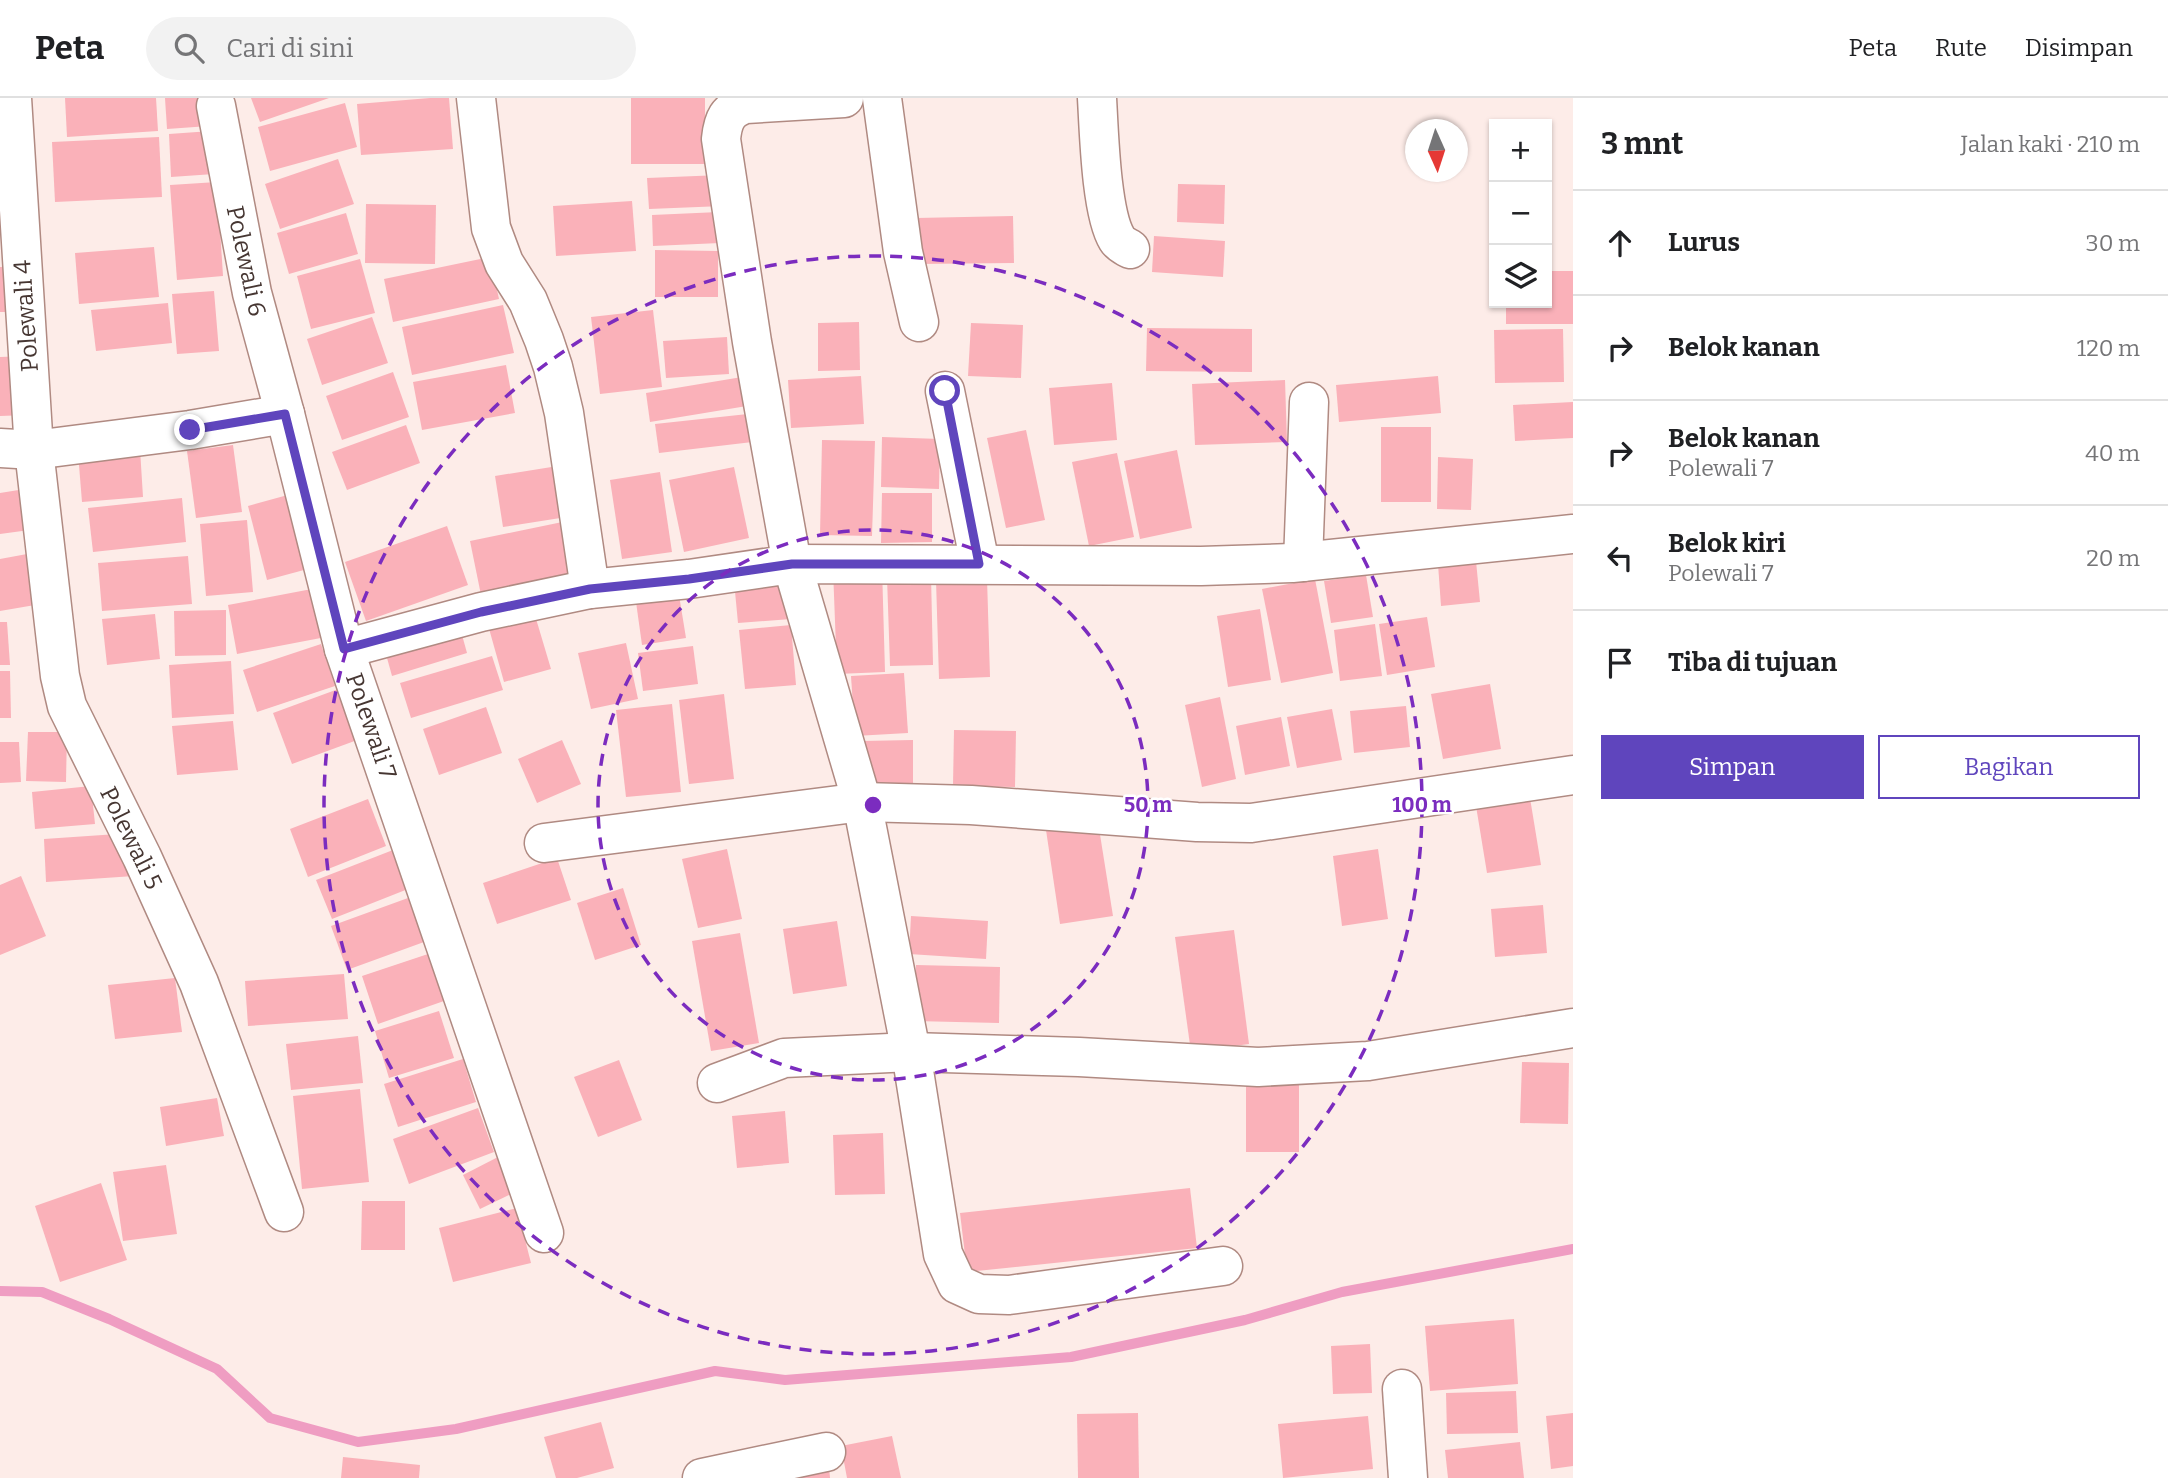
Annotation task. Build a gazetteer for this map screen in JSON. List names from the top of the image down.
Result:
{
  "streets": {
    "street": [
      "Polewali 6",
      "Polewali 4",
      "Polewali 7",
      "Polewali 5"
    ]
  },
  "crossings": [
    ["Polewali 6", "Polewali 7"],
    ["Polewali 4", "Polewali 5"]
  ],
  "north": "bottom",
  "page": {
    "header": "Peta",
    "search": "Cari di sini",
    "nav": ["Peta", "Rute", "Disimpan"],
    "heading": ["3 mnt", "Jalan kaki · 210 m"],
    "map_buttons": ["+", "−"],
    "list": [
      ["Lurus", "30 m"],
      ["Belok kanan", "120 m"],
      ["Belok kanan", "Polewali 7", "40 m"],
      ["Belok kiri", "Polewali 7", "20 m"],
      "Tiba di tujuan"
    ],
    "buttons": ["Simpan", "Bagikan"]
  },
  "rings": ["50 m", "100 m"]
}
